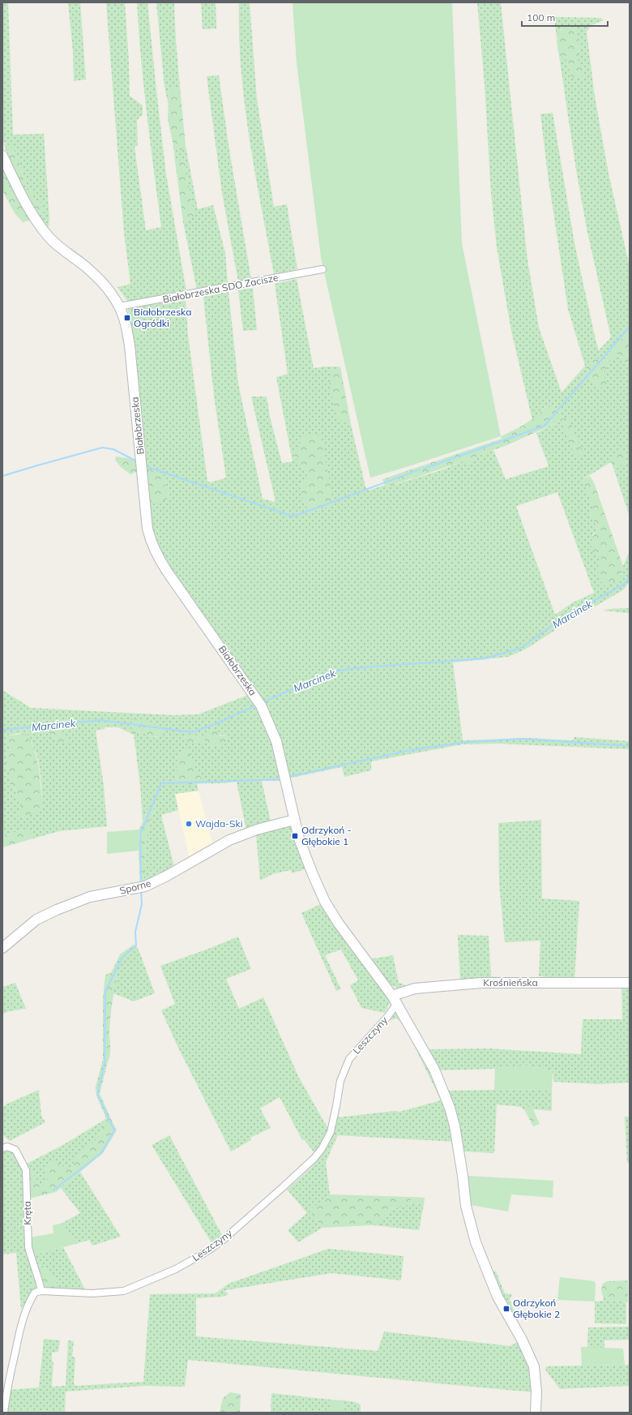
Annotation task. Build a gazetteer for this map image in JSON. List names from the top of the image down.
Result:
{
  "streets": {
    "street": [
      "Białobrzeska SDO Zacisze",
      "Białobrzeska",
      "Sporne",
      "Krośnieńska",
      "Leszczyny",
      "Kręta"
    ]
  },
  "crossings": [
    ["Białobrzeska SDO Zacisze", "Białobrzeska"],
    ["Białobrzeska", "Sporne"],
    ["Białobrzeska", "Krośnieńska"],
    ["Białobrzeska", "Leszczyny"],
    ["Krośnieńska", "Leszczyny"],
    ["Leszczyny", "Kręta"]
  ],
  "water": ["Marcinek"],
  "places": {
    "transit": ["Białobrzeska Ogródki", "Odrzykoń - Głębokie 1", "Odrzykoń Głębokie 2"],
    "other": ["Wajda-Ski"]
  },
  "scale_bar": "100 m"
}
